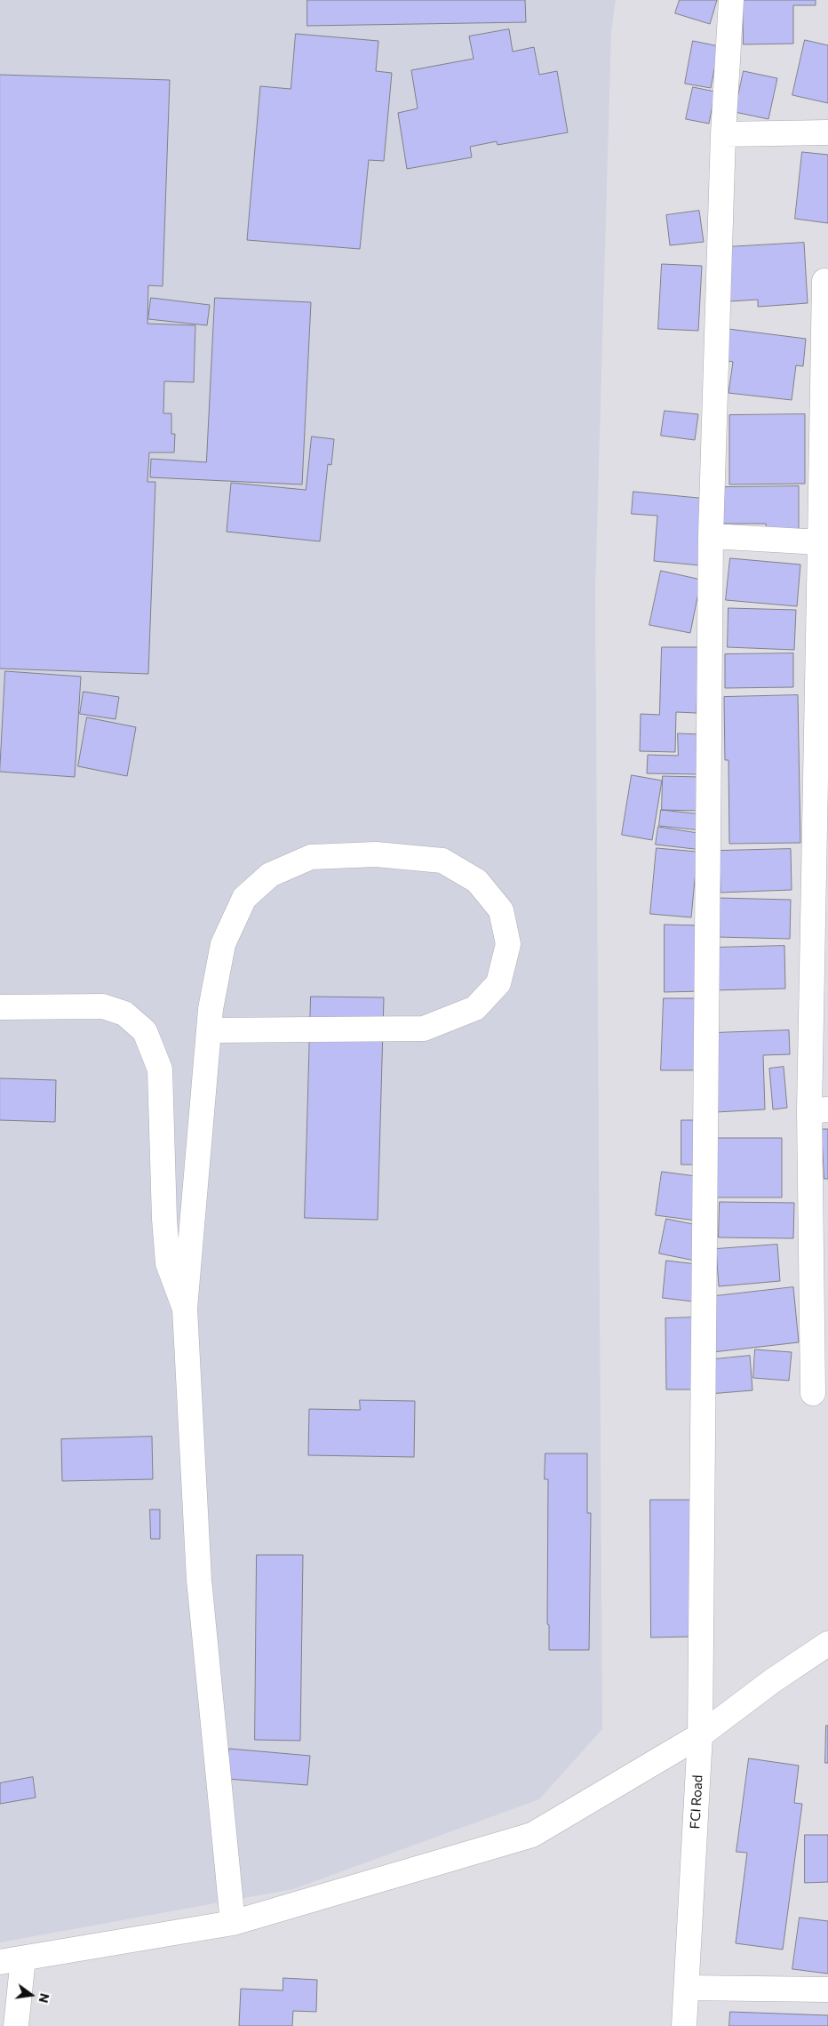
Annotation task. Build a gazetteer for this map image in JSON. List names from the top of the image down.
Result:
{
  "streets": {
    "street": ["FCI Road"]
  },
  "north": "right"
}
